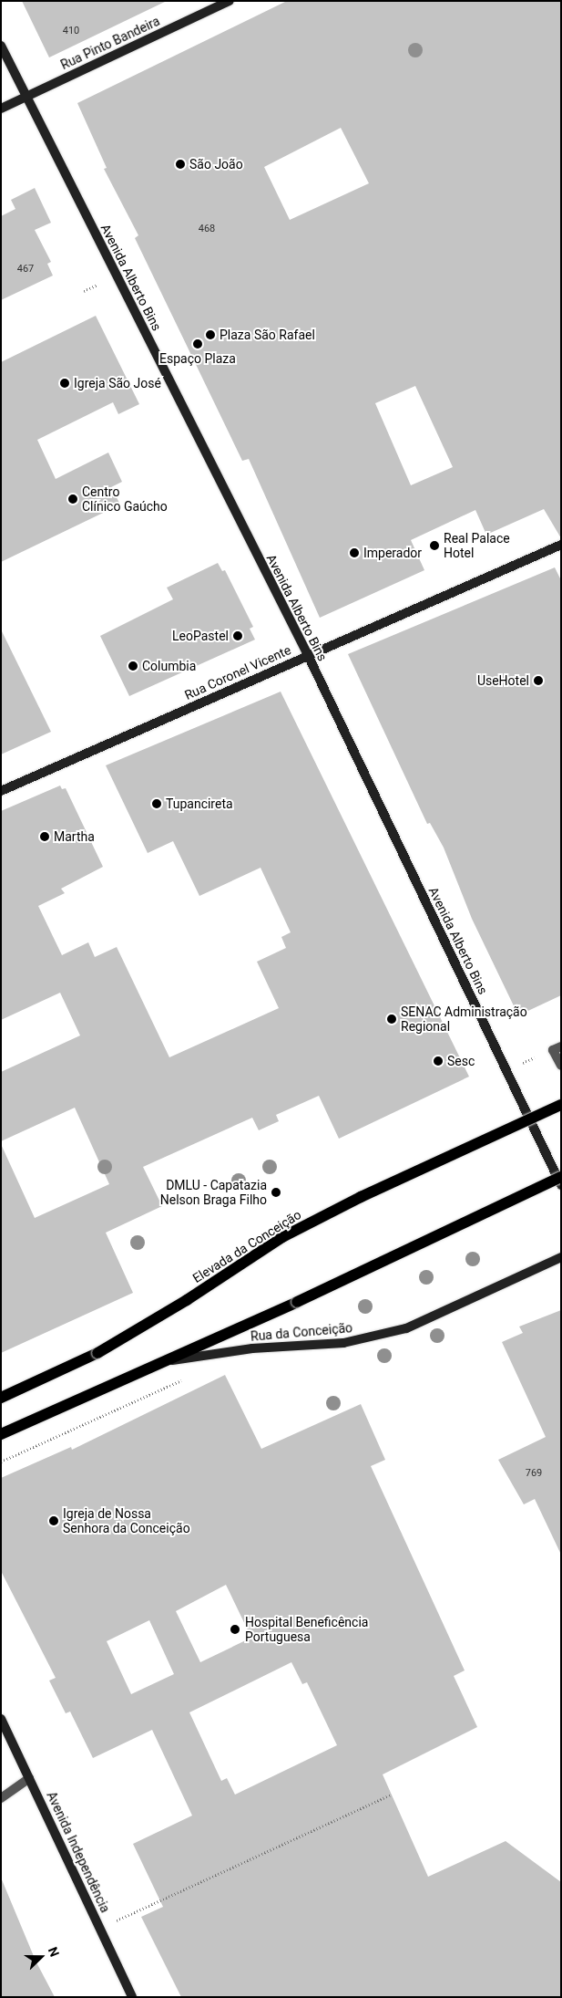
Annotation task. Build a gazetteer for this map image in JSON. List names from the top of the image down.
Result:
{
  "streets": {
    "main road": [
      "Rua Pinto Bandeira",
      "Avenida Alberto Bins",
      "Rua Coronel Vicente",
      "Elevada da Conceição",
      "Rua da Conceição",
      "Avenida Independência"
    ]
  },
  "crossings": [
    ["Rua Pinto Bandeira", "Avenida Alberto Bins"],
    ["Avenida Alberto Bins", "Rua Coronel Vicente"]
  ],
  "places": [
    "São João",
    "Plaza São Rafael",
    "Espaço Plaza",
    "Igreja São José",
    "Centro Clínico Gaúcho",
    "Real Palace Hotel",
    "Imperador",
    "LeoPastel",
    "Columbia",
    "UseHotel",
    "Tupancireta",
    "Martha",
    "SENAC Administração Regional",
    "Sesc",
    "DMLU - Capatazia Nelson Braga Filho",
    "Igreja de Nossa Senhora da Conceição",
    "Hospital Beneficência Portuguesa"
  ],
  "house_numbers": [
    "410",
    "468",
    "467",
    "769"
  ],
  "north": "right"
}
